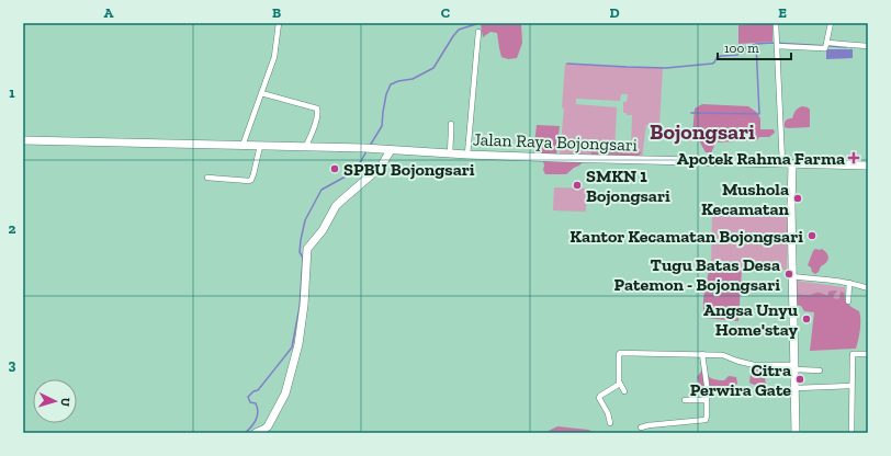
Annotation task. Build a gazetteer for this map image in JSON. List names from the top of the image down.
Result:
{
  "streets": {
    "main road": ["Jalan Raya Bojongsari"]
  },
  "districts": ["Bojongsari"],
  "places": {
    "health": ["Apotek Rahma Farma"],
    "other": [
      "SPBU Bojongsari",
      "SMKN 1 Bojongsari",
      "Mushola Kecamatan",
      "Kantor Kecamatan Bojongsari",
      "Tugu Batas Desa Patemon - Bojongsari",
      "Angsa Unyu Home'stay",
      "Citra Perwira Gate"
    ]
  },
  "scale_bar": "100 m",
  "north": "right",
  "grid": {
    "columns": [
      "A",
      "B",
      "C",
      "D",
      "E"
    ],
    "rows": ["1", "2", "3"]
  }
}
